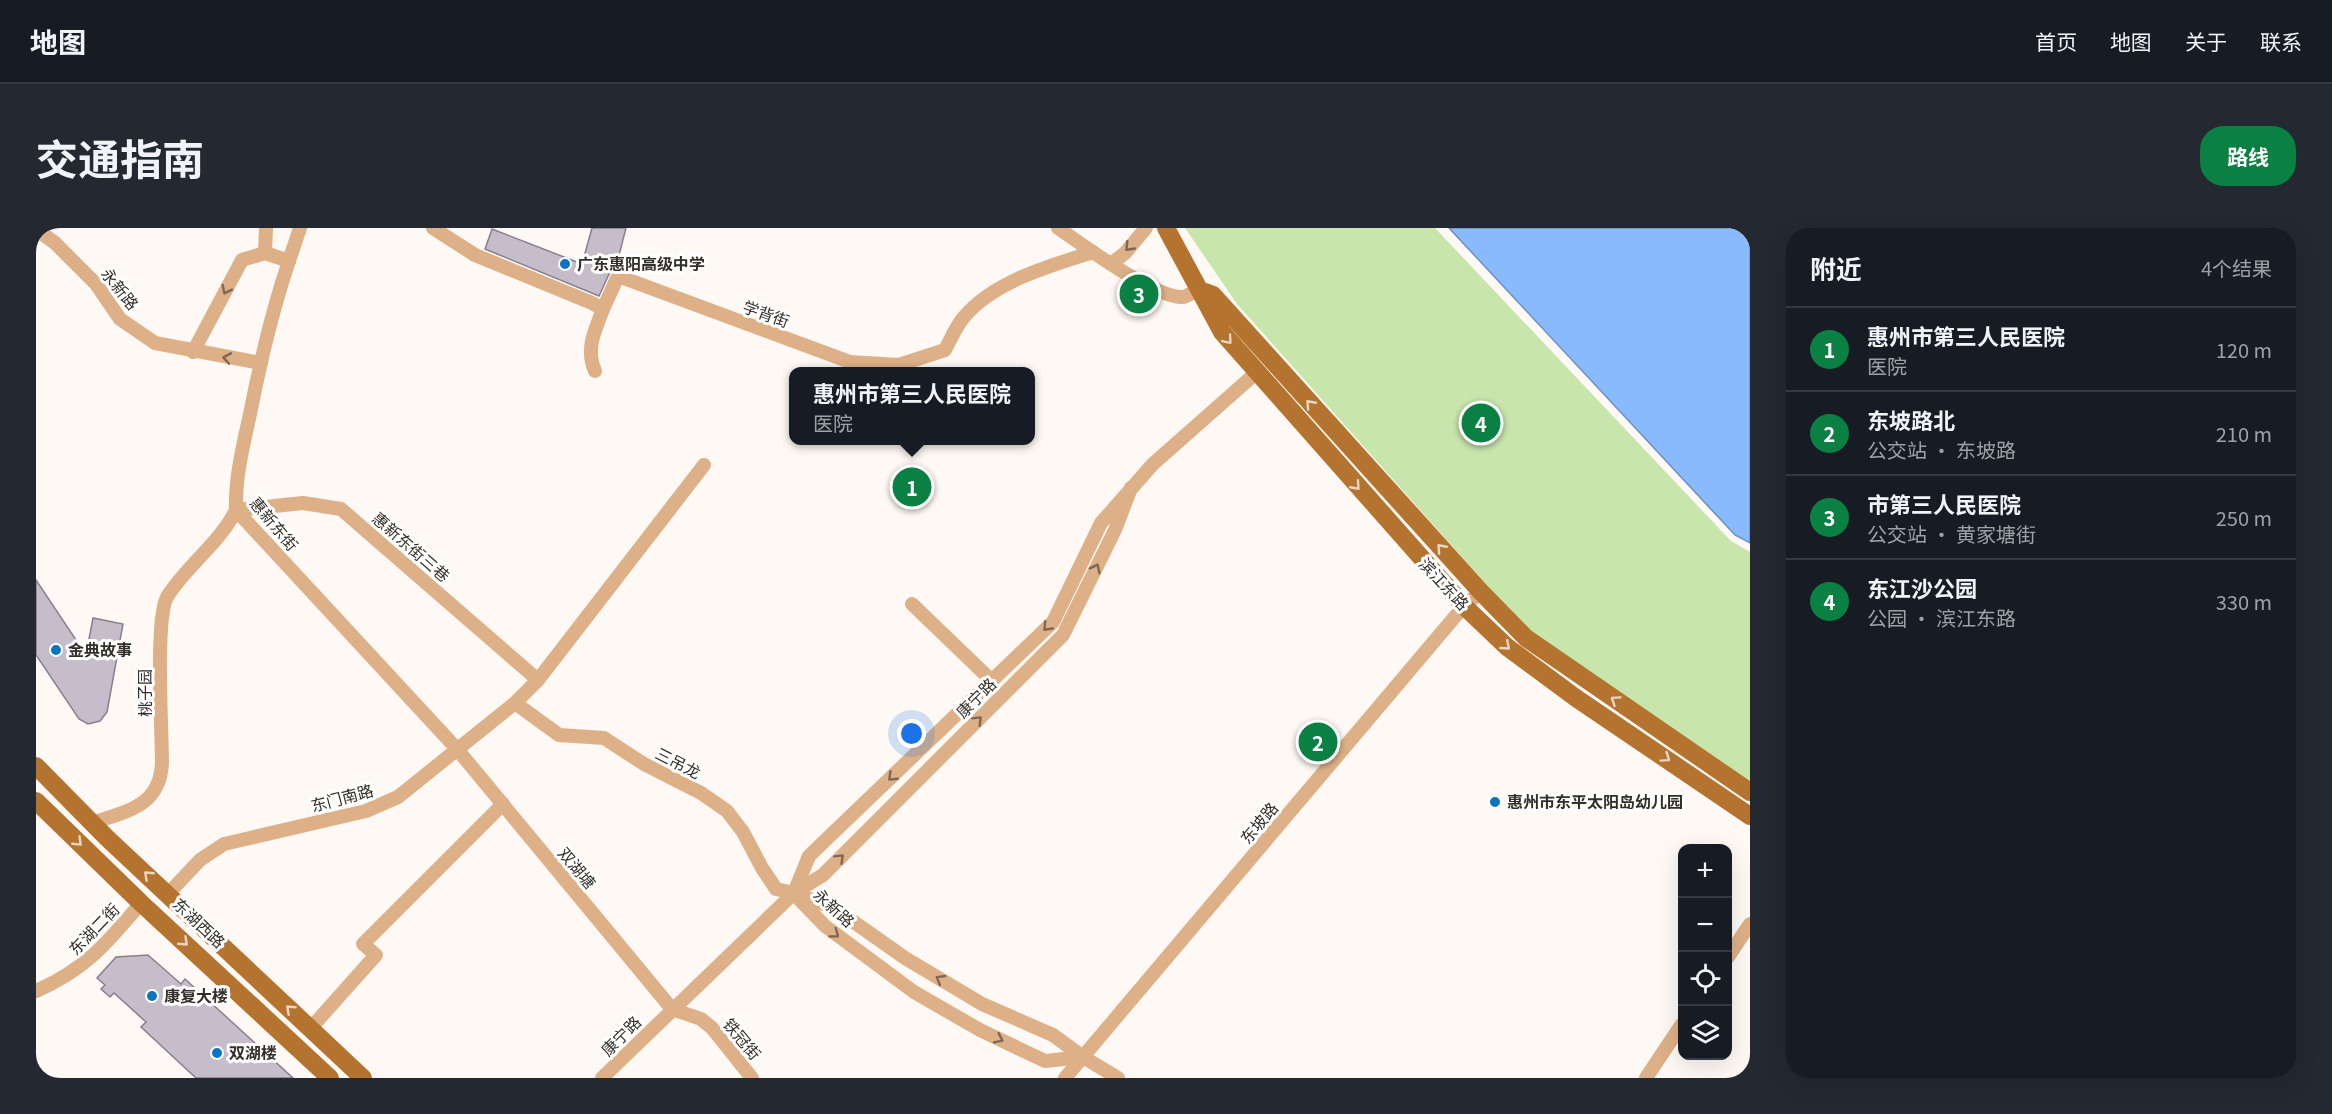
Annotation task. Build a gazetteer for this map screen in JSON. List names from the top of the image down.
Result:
{
  "streets": {
    "main road": ["滨江东路", "东湖西路"],
    "street": [
      "永新路",
      "学背街",
      "惠新东街",
      "惠新东街三巷",
      "桃子园",
      "康宁路",
      "三吊龙",
      "东门南路",
      "东坡路",
      "双湖塘",
      "东湖二街",
      "铁冠街"
    ]
  },
  "crossings": [
    ["永新路", "惠新东街"],
    ["永新路", "康宁路"],
    ["永新路", "三吊龙"],
    ["永新路", "东坡路"],
    ["惠新东街", "惠新东街三巷"],
    ["惠新东街", "桃子园"],
    ["惠新东街", "东门南路"],
    ["惠新东街", "双湖塘"],
    ["惠新东街三巷", "桃子园"],
    ["惠新东街三巷", "东门南路"],
    ["滨江东路", "康宁路"],
    ["滨江东路", "东坡路"],
    ["桃子园", "东湖西路"],
    ["康宁路", "三吊龙"],
    ["康宁路", "双湖塘"],
    ["康宁路", "铁冠街"],
    ["三吊龙", "东门南路"],
    ["东门南路", "双湖塘"],
    ["东门南路", "东湖西路"],
    ["双湖塘", "铁冠街"],
    ["东湖西路", "东湖二街"]
  ],
  "places": [
    "广东惠阳高级中学",
    "金典故事",
    "惠州市东平太阳岛幼儿园",
    "康复大楼",
    "双湖楼"
  ],
  "page": {
    "header": "地图",
    "nav": [
      "首页",
      "地图",
      "关于",
      "联系"
    ],
    "title": "交通指南",
    "buttons": "路线",
    "heading": ["附近", "4个结果"],
    "pins": [
      "3",
      "4",
      "1",
      "2"
    ],
    "list": [
      {
        "mark": "1",
        "name": "惠州市第三人民医院",
        "note": "医院",
        "value": "120 m"
      },
      {
        "mark": "2",
        "name": "东坡路北",
        "note": "公交站 · 东坡路",
        "value": "210 m"
      },
      {
        "mark": "3",
        "name": "市第三人民医院",
        "note": "公交站 · 黄家塘街",
        "value": "250 m"
      },
      {
        "mark": "4",
        "name": "东江沙公园",
        "note": "公园 · 滨江东路",
        "value": "330 m"
      }
    ],
    "popup": ["惠州市第三人民医院", "医院"],
    "map_buttons": ["+", "−"]
  }
}
